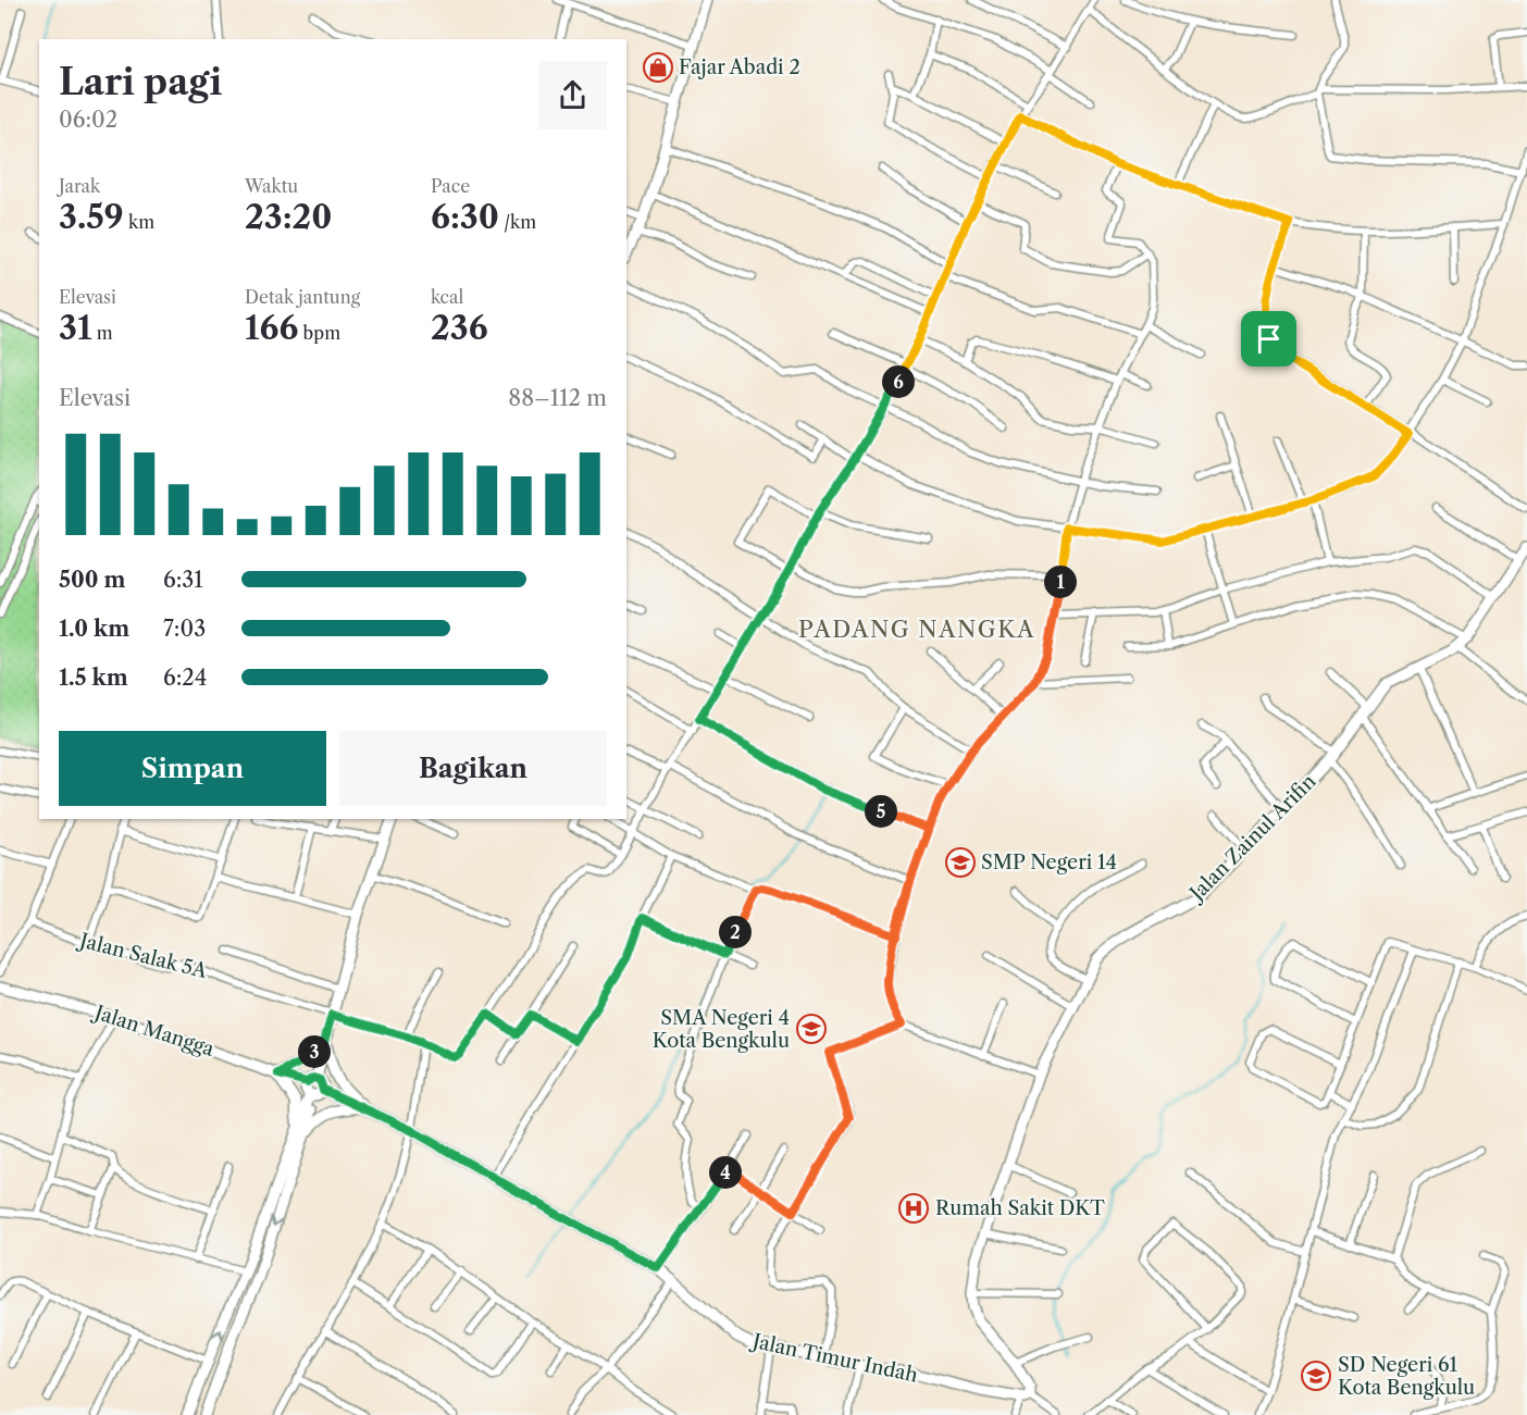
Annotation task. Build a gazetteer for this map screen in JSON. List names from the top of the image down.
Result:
{
  "streets": {
    "street": [
      "Jalan Zainul Arifin",
      "Jalan Salak 5A",
      "Jalan Mangga",
      "Jalan Timur Indah"
    ]
  },
  "crossings": [
    ["Jalan Zainul Arifin", "Jalan Timur Indah"]
  ],
  "districts": ["PADANG NANGKA"],
  "places": {
    "shop": ["Fajar Abadi 2"],
    "school or university": ["SMP Negeri 14", "SMA Negeri 4 Kota Bengkulu", "SD Negeri 61 Kota Bengkulu"],
    "hospital": ["Rumah Sakit DKT"]
  },
  "page": {
    "heading": ["Lari pagi", "06:02"],
    "stats": [
      ["Jarak", "3.59 km"],
      ["Waktu", "23:20"],
      ["Pace", "6:30 /km"],
      ["Elevasi", "31 m"],
      ["Detak jantung", "166 bpm"],
      ["kcal", "236"]
    ],
    "pins": [
      "6",
      "1",
      "5",
      "2",
      "3",
      "4"
    ],
    "chart": ["Elevasi", "88–112 m"],
    "list": [
      {
        "name": "500 m",
        "note": "6:31"
      },
      {
        "name": "1.0 km",
        "note": "7:03"
      },
      {
        "name": "1.5 km",
        "note": "6:24"
      }
    ],
    "buttons": ["Simpan", "Bagikan"]
  }
}
